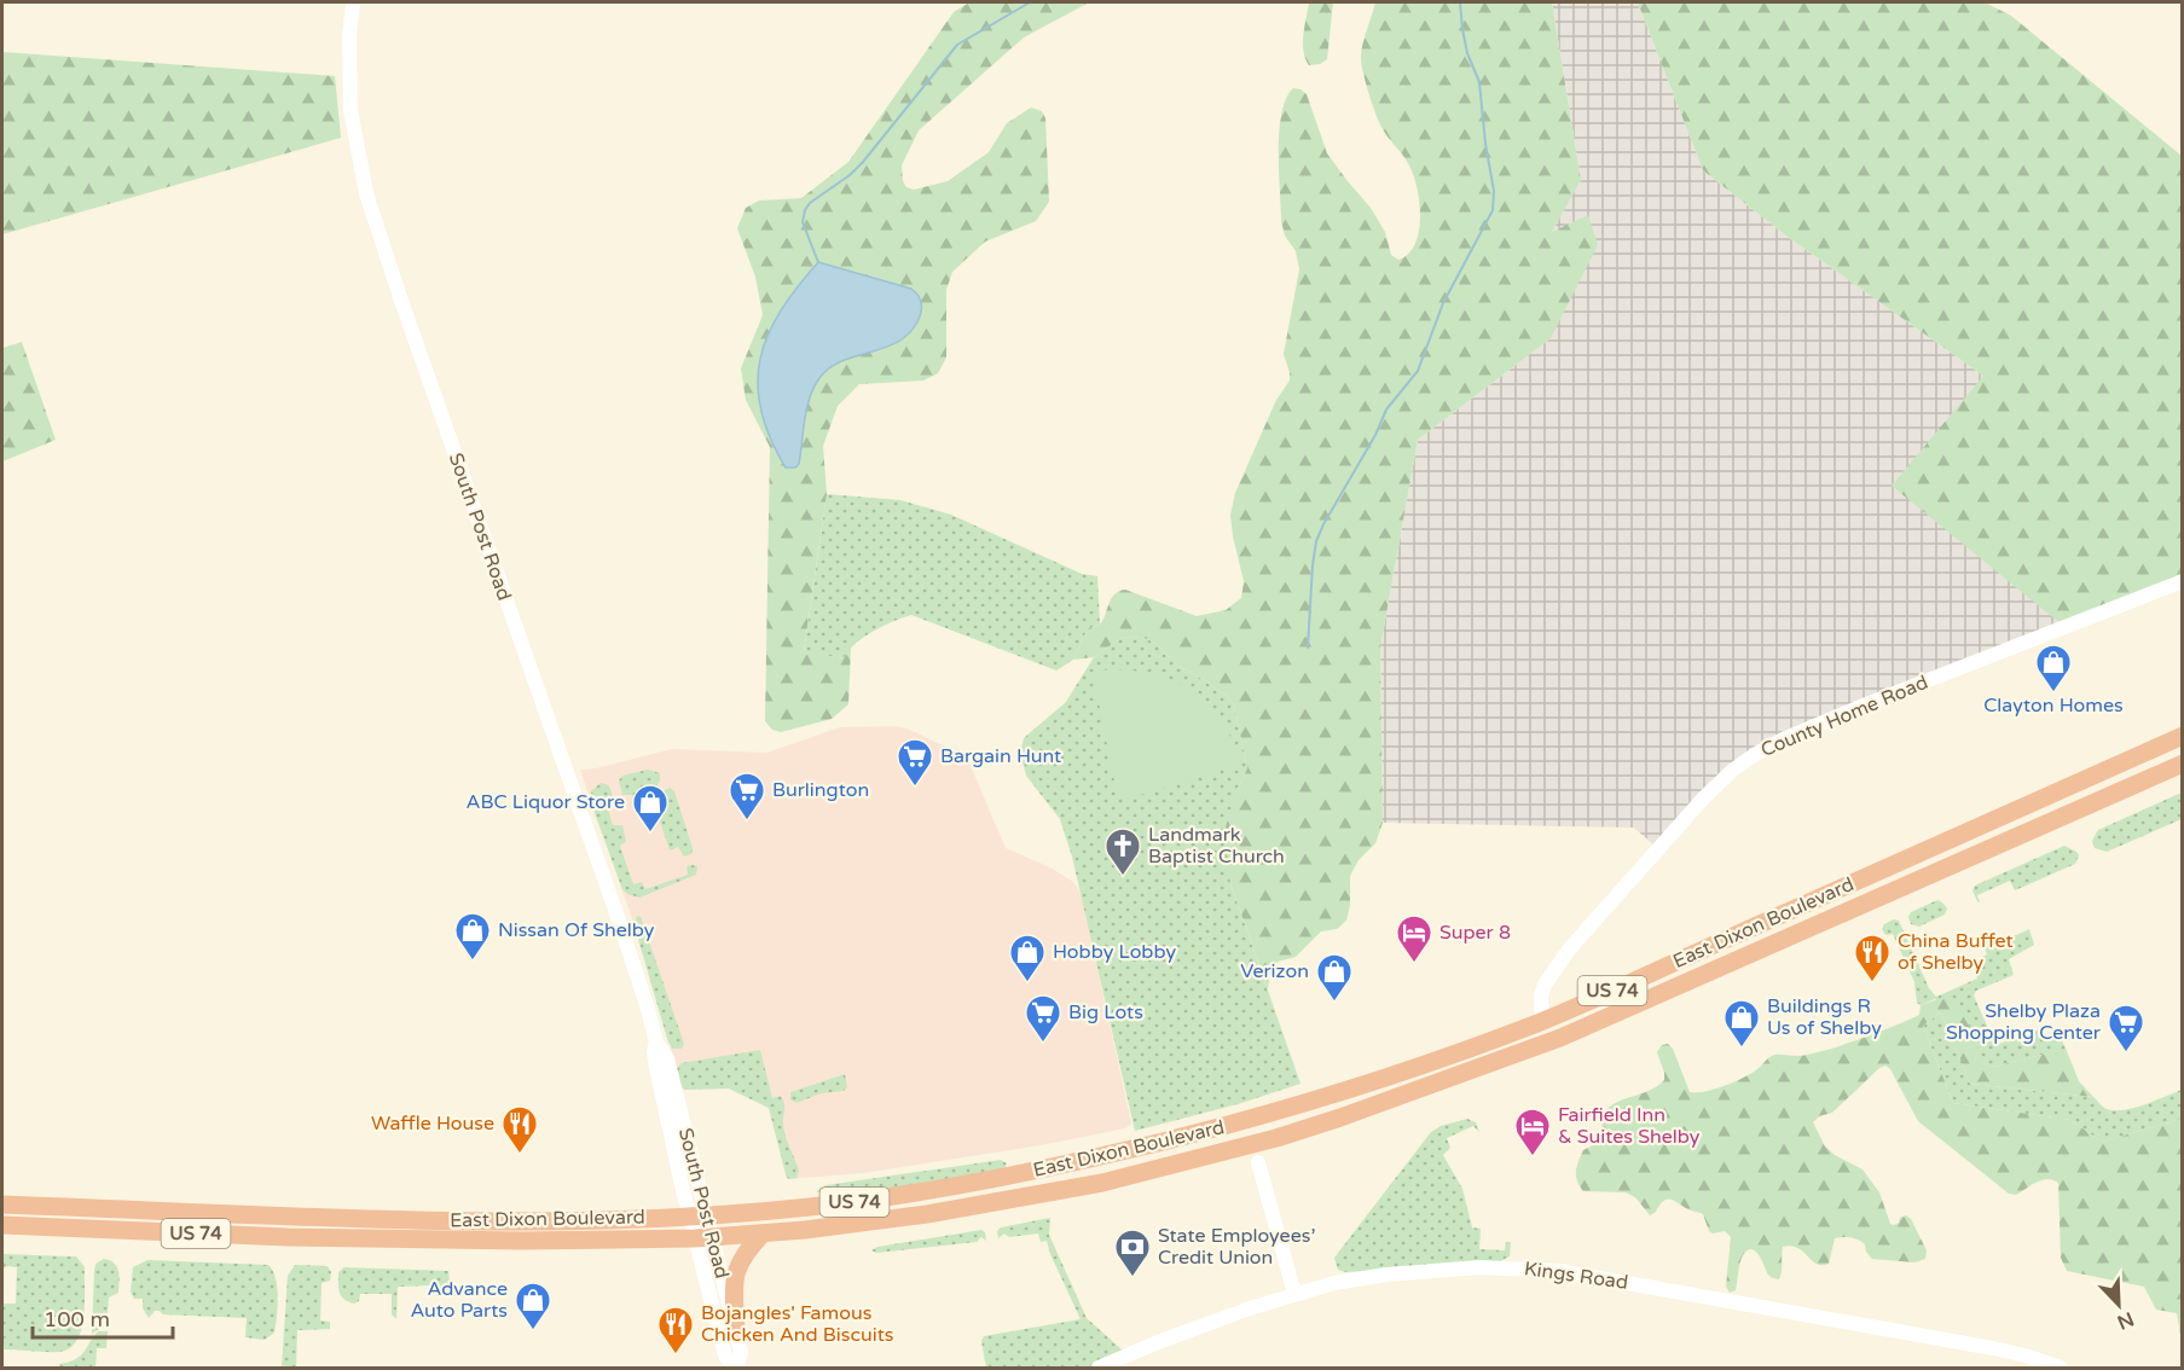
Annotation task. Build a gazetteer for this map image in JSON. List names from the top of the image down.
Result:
{
  "streets": {
    "highway": ["East Dixon Boulevard", "US 74"],
    "street": ["South Post Road", "County Home Road", "Kings Road"]
  },
  "crossings": [
    ["South Post Road", "East Dixon Boulevard"],
    ["County Home Road", "East Dixon Boulevard"]
  ],
  "places": {
    "shop": [
      "Clayton Homes",
      "ABC Liquor Store",
      "Nissan Of Shelby",
      "Hobby Lobby",
      "Verizon",
      "Buildings R Us of Shelby",
      "Advance Auto Parts"
    ],
    "supermarket": [
      "Bargain Hunt",
      "Burlington",
      "Big Lots",
      "Shelby Plaza Shopping Center"
    ],
    "church": ["Landmark Baptist Church"],
    "hotel": ["Super 8", "Fairfield Inn & Suites Shelby"],
    "restaurant": ["China Buffet of Shelby", "Waffle House", "Bojangles' Famous Chicken And Biscuits"],
    "bank": ["State Employees’ Credit Union"]
  },
  "scale_bar": "100 m",
  "north": "bottom right"
}
